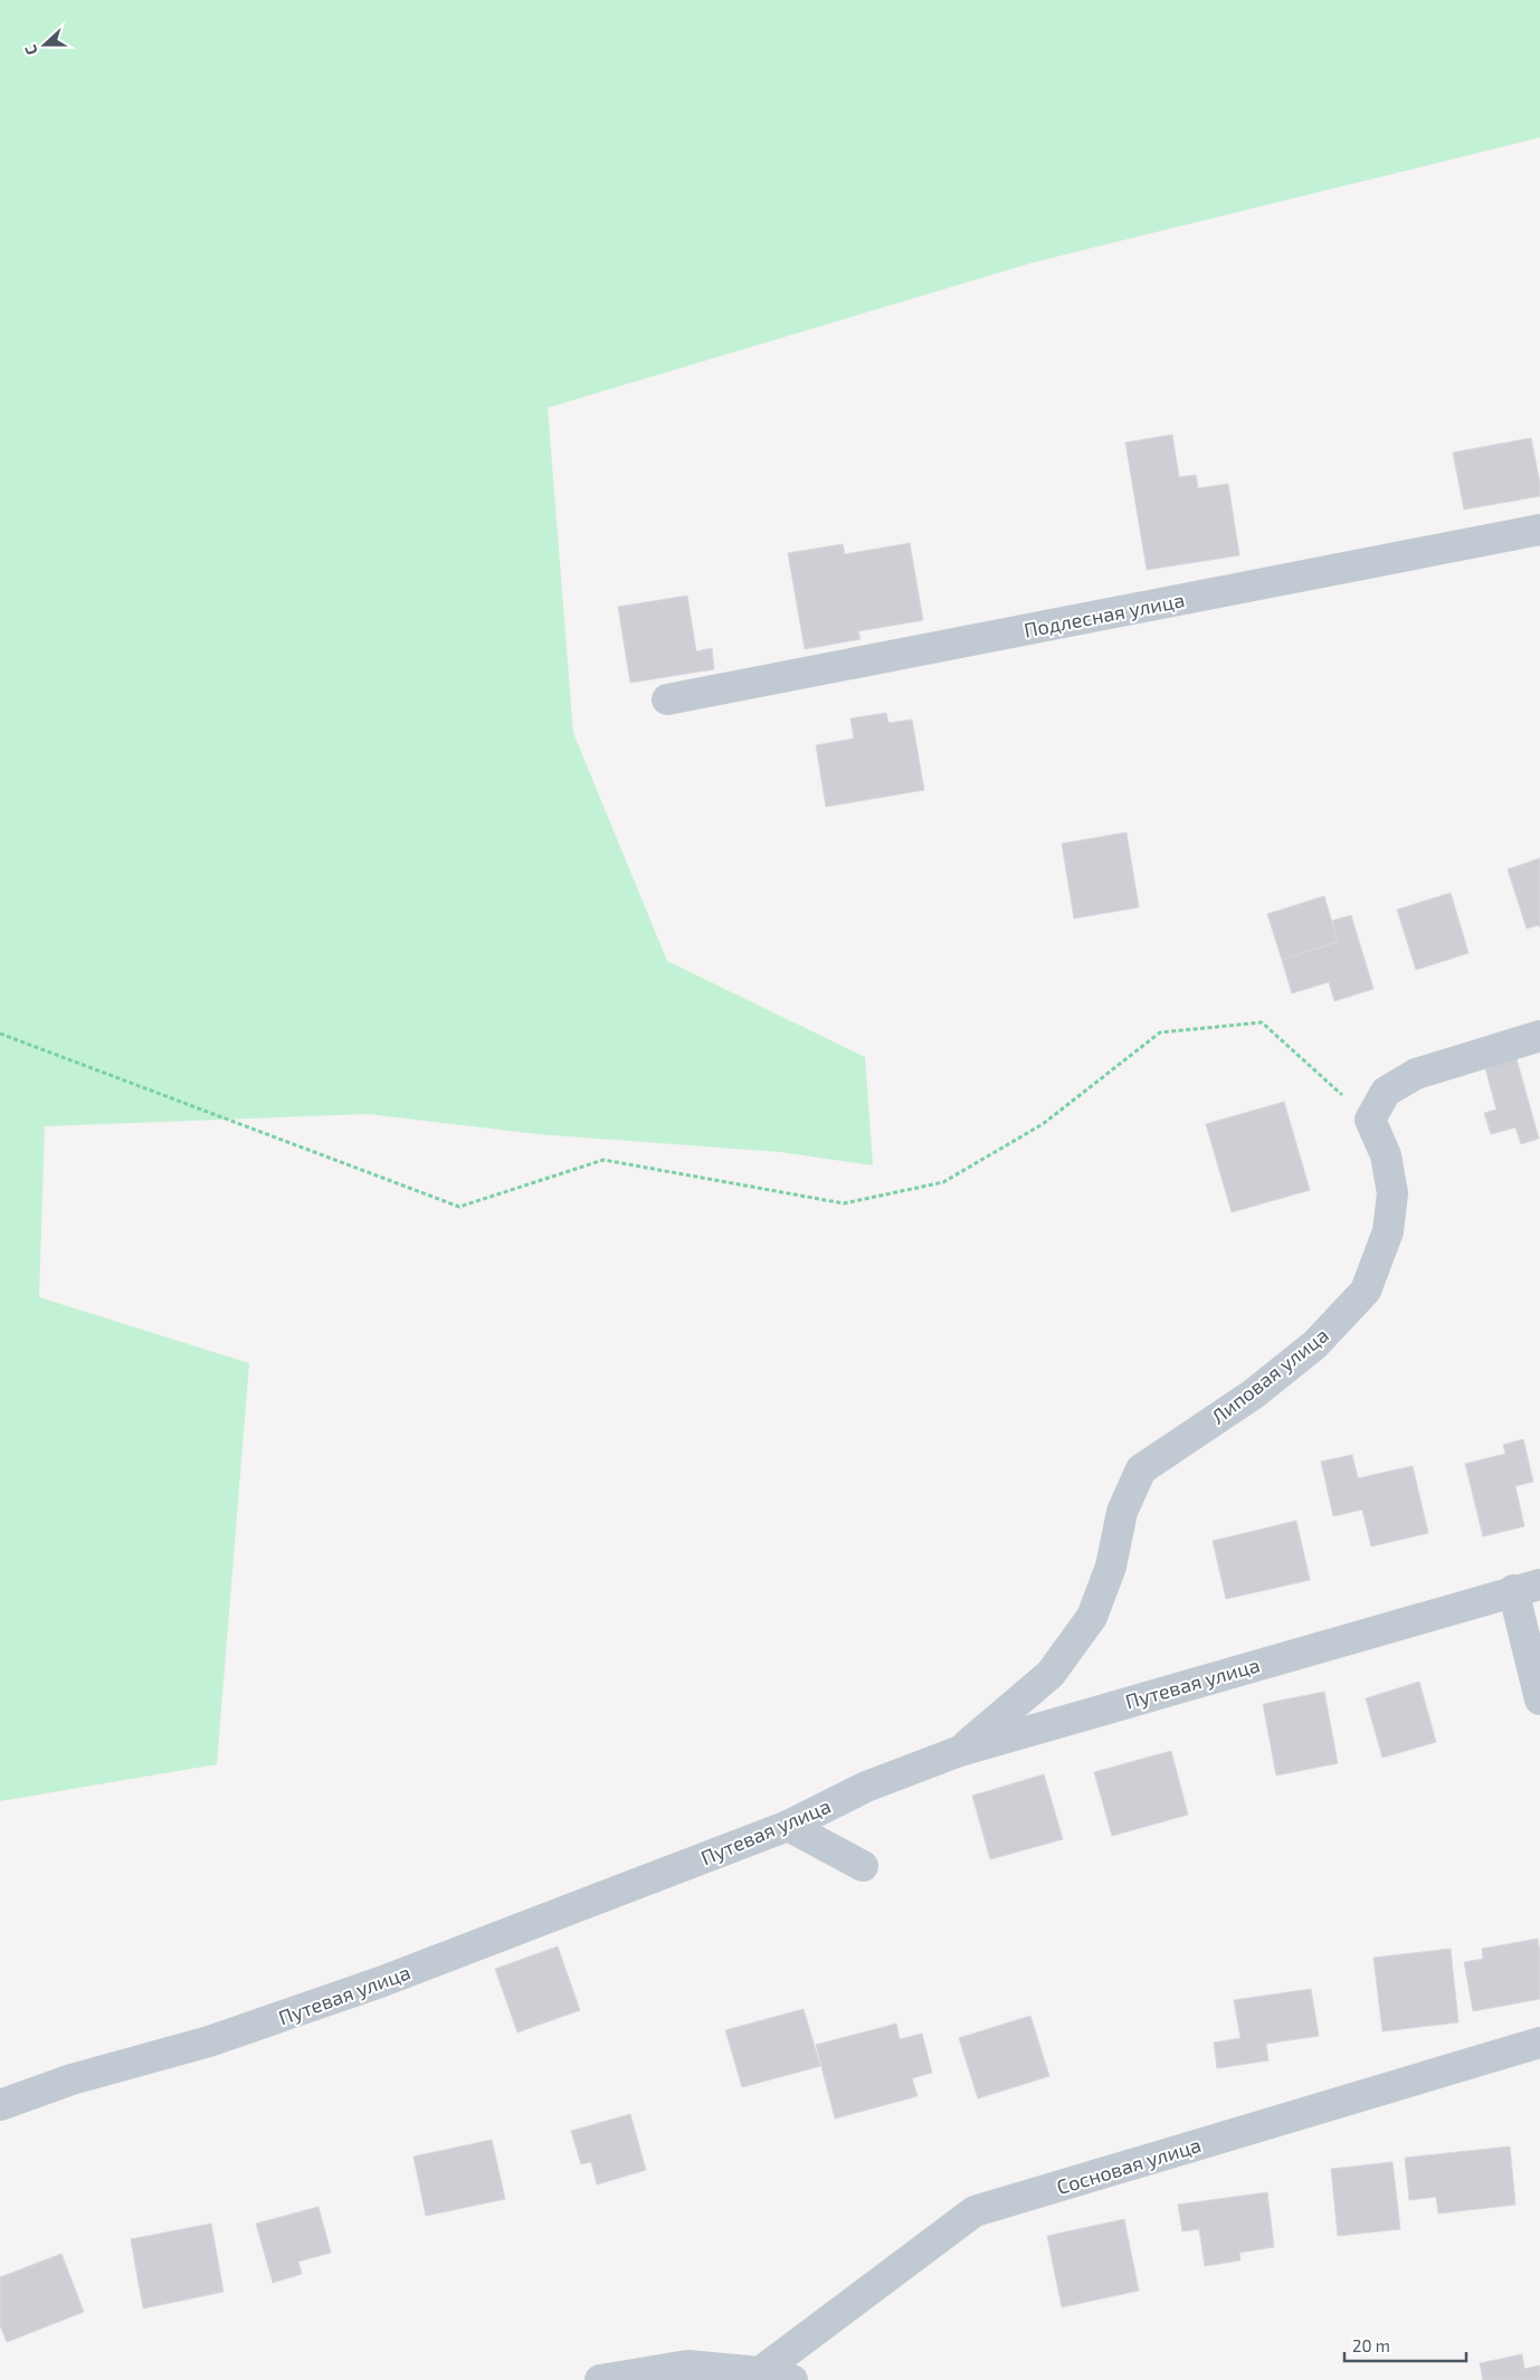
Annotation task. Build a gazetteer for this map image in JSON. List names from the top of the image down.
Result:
{
  "streets": {
    "street": [
      "Подлесная улица",
      "Липовая улица",
      "Путевая улица",
      "Сосновая улица"
    ]
  },
  "crossings": [
    ["Липовая улица", "Путевая улица"]
  ],
  "scale_bar": "20 m",
  "north": "left"
}
